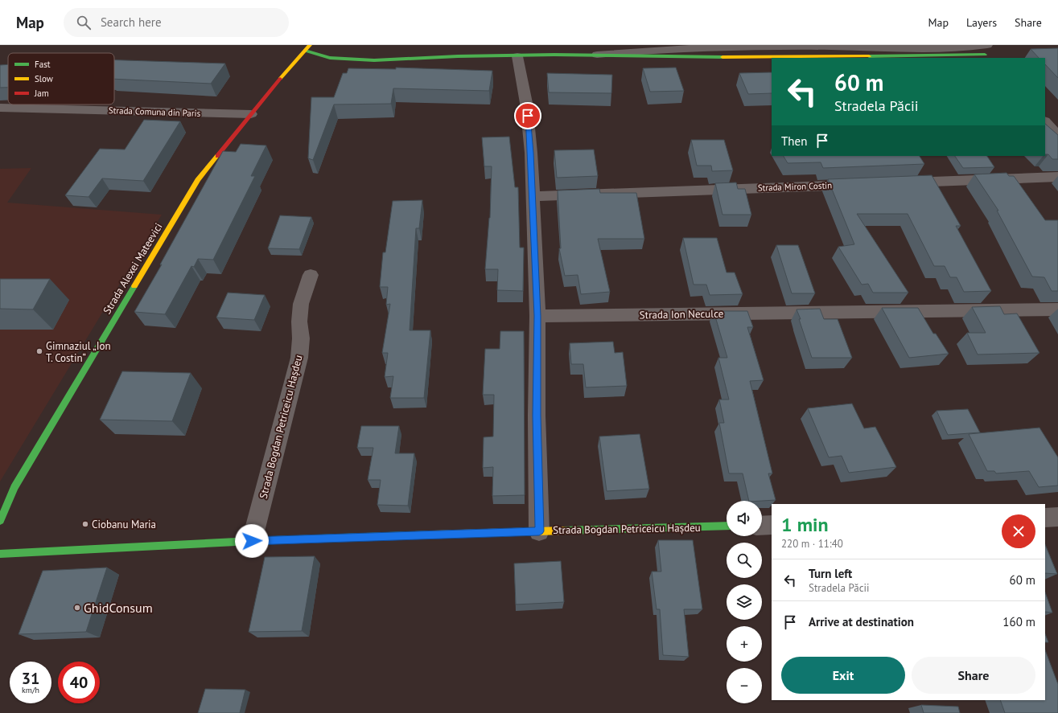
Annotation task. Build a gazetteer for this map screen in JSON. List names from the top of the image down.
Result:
{
  "streets": {
    "street": [
      "Strada Comuna din Paris",
      "Strada Miron Costin",
      "Strada Alexei Mateevici",
      "Strada Ion Neculce",
      "Strada Bogdan Petriceicu Hașdeu"
    ]
  },
  "crossings": [
    ["Strada Comuna din Paris", "Strada Alexei Mateevici"]
  ],
  "places": ["Gimnaziul „Ion T. Costin“", "Ciobanu Maria", "GhidConsum"],
  "legend": ["Fast", "Slow", "Jam"],
  "page": {
    "header": "Map",
    "search": "Search here",
    "nav": ["Map", "Layers", "Share"],
    "turn": ["60 m", "Stradela Păcii"],
    "then": "Then",
    "map_buttons": ["+", "−"],
    "heading": ["1 min", "220 m · 11:40"],
    "list": [
      {
        "name": "Turn left",
        "note": "Stradela Păcii",
        "value": "60 m"
      },
      {
        "name": "Arrive at destination",
        "value": "160 m"
      }
    ],
    "buttons": ["Exit", "Share"],
    "speed": "31 km/h",
    "limit": "40"
  }
}
